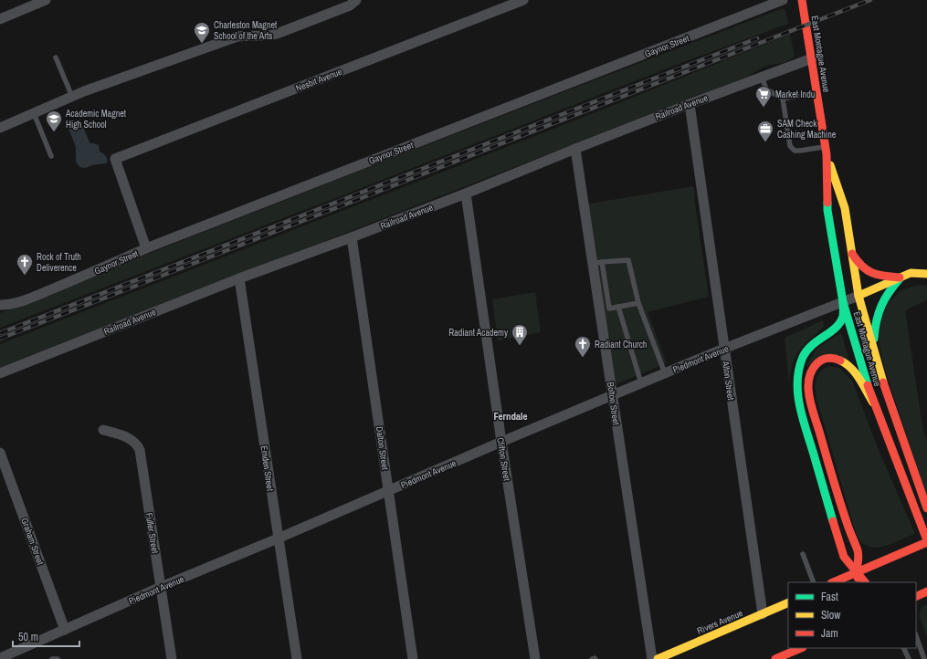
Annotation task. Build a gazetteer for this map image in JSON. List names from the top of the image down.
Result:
{
  "streets": {
    "main road": ["East Montague Avenue", "Rivers Avenue"],
    "street": [
      "Gaynor Street",
      "Nesbit Avenue",
      "Railroad Avenue",
      "Piedmont Avenue",
      "Alton Street",
      "Bolton Street",
      "Dalton Street",
      "Clifton Street",
      "Emden Street",
      "Fuller Street",
      "Graham Street"
    ]
  },
  "crossings": [
    ["Gaynor Street", "Nesbit Avenue"],
    ["East Montague Avenue", "Railroad Avenue"],
    ["East Montague Avenue", "Piedmont Avenue"],
    ["Railroad Avenue", "Alton Street"],
    ["Railroad Avenue", "Bolton Street"],
    ["Railroad Avenue", "Dalton Street"],
    ["Railroad Avenue", "Clifton Street"],
    ["Railroad Avenue", "Emden Street"],
    ["Piedmont Avenue", "Alton Street"],
    ["Piedmont Avenue", "Bolton Street"],
    ["Piedmont Avenue", "Dalton Street"],
    ["Piedmont Avenue", "Clifton Street"],
    ["Piedmont Avenue", "Emden Street"],
    ["Piedmont Avenue", "Fuller Street"],
    ["Piedmont Avenue", "Graham Street"],
    ["Alton Street", "Rivers Avenue"]
  ],
  "districts": ["Ferndale"],
  "places": {
    "school or university": ["Charleston Magnet School of the Arts", "Academic Magnet High School"],
    "supermarket": ["Market Indu"],
    "office": ["SAM Check Cashing Machine"],
    "church": ["Rock of Truth Deliverence", "Radiant Church"],
    "building": ["Radiant Academy"]
  },
  "legend": ["Fast", "Slow", "Jam"],
  "scale_bar": "50 m"
}
